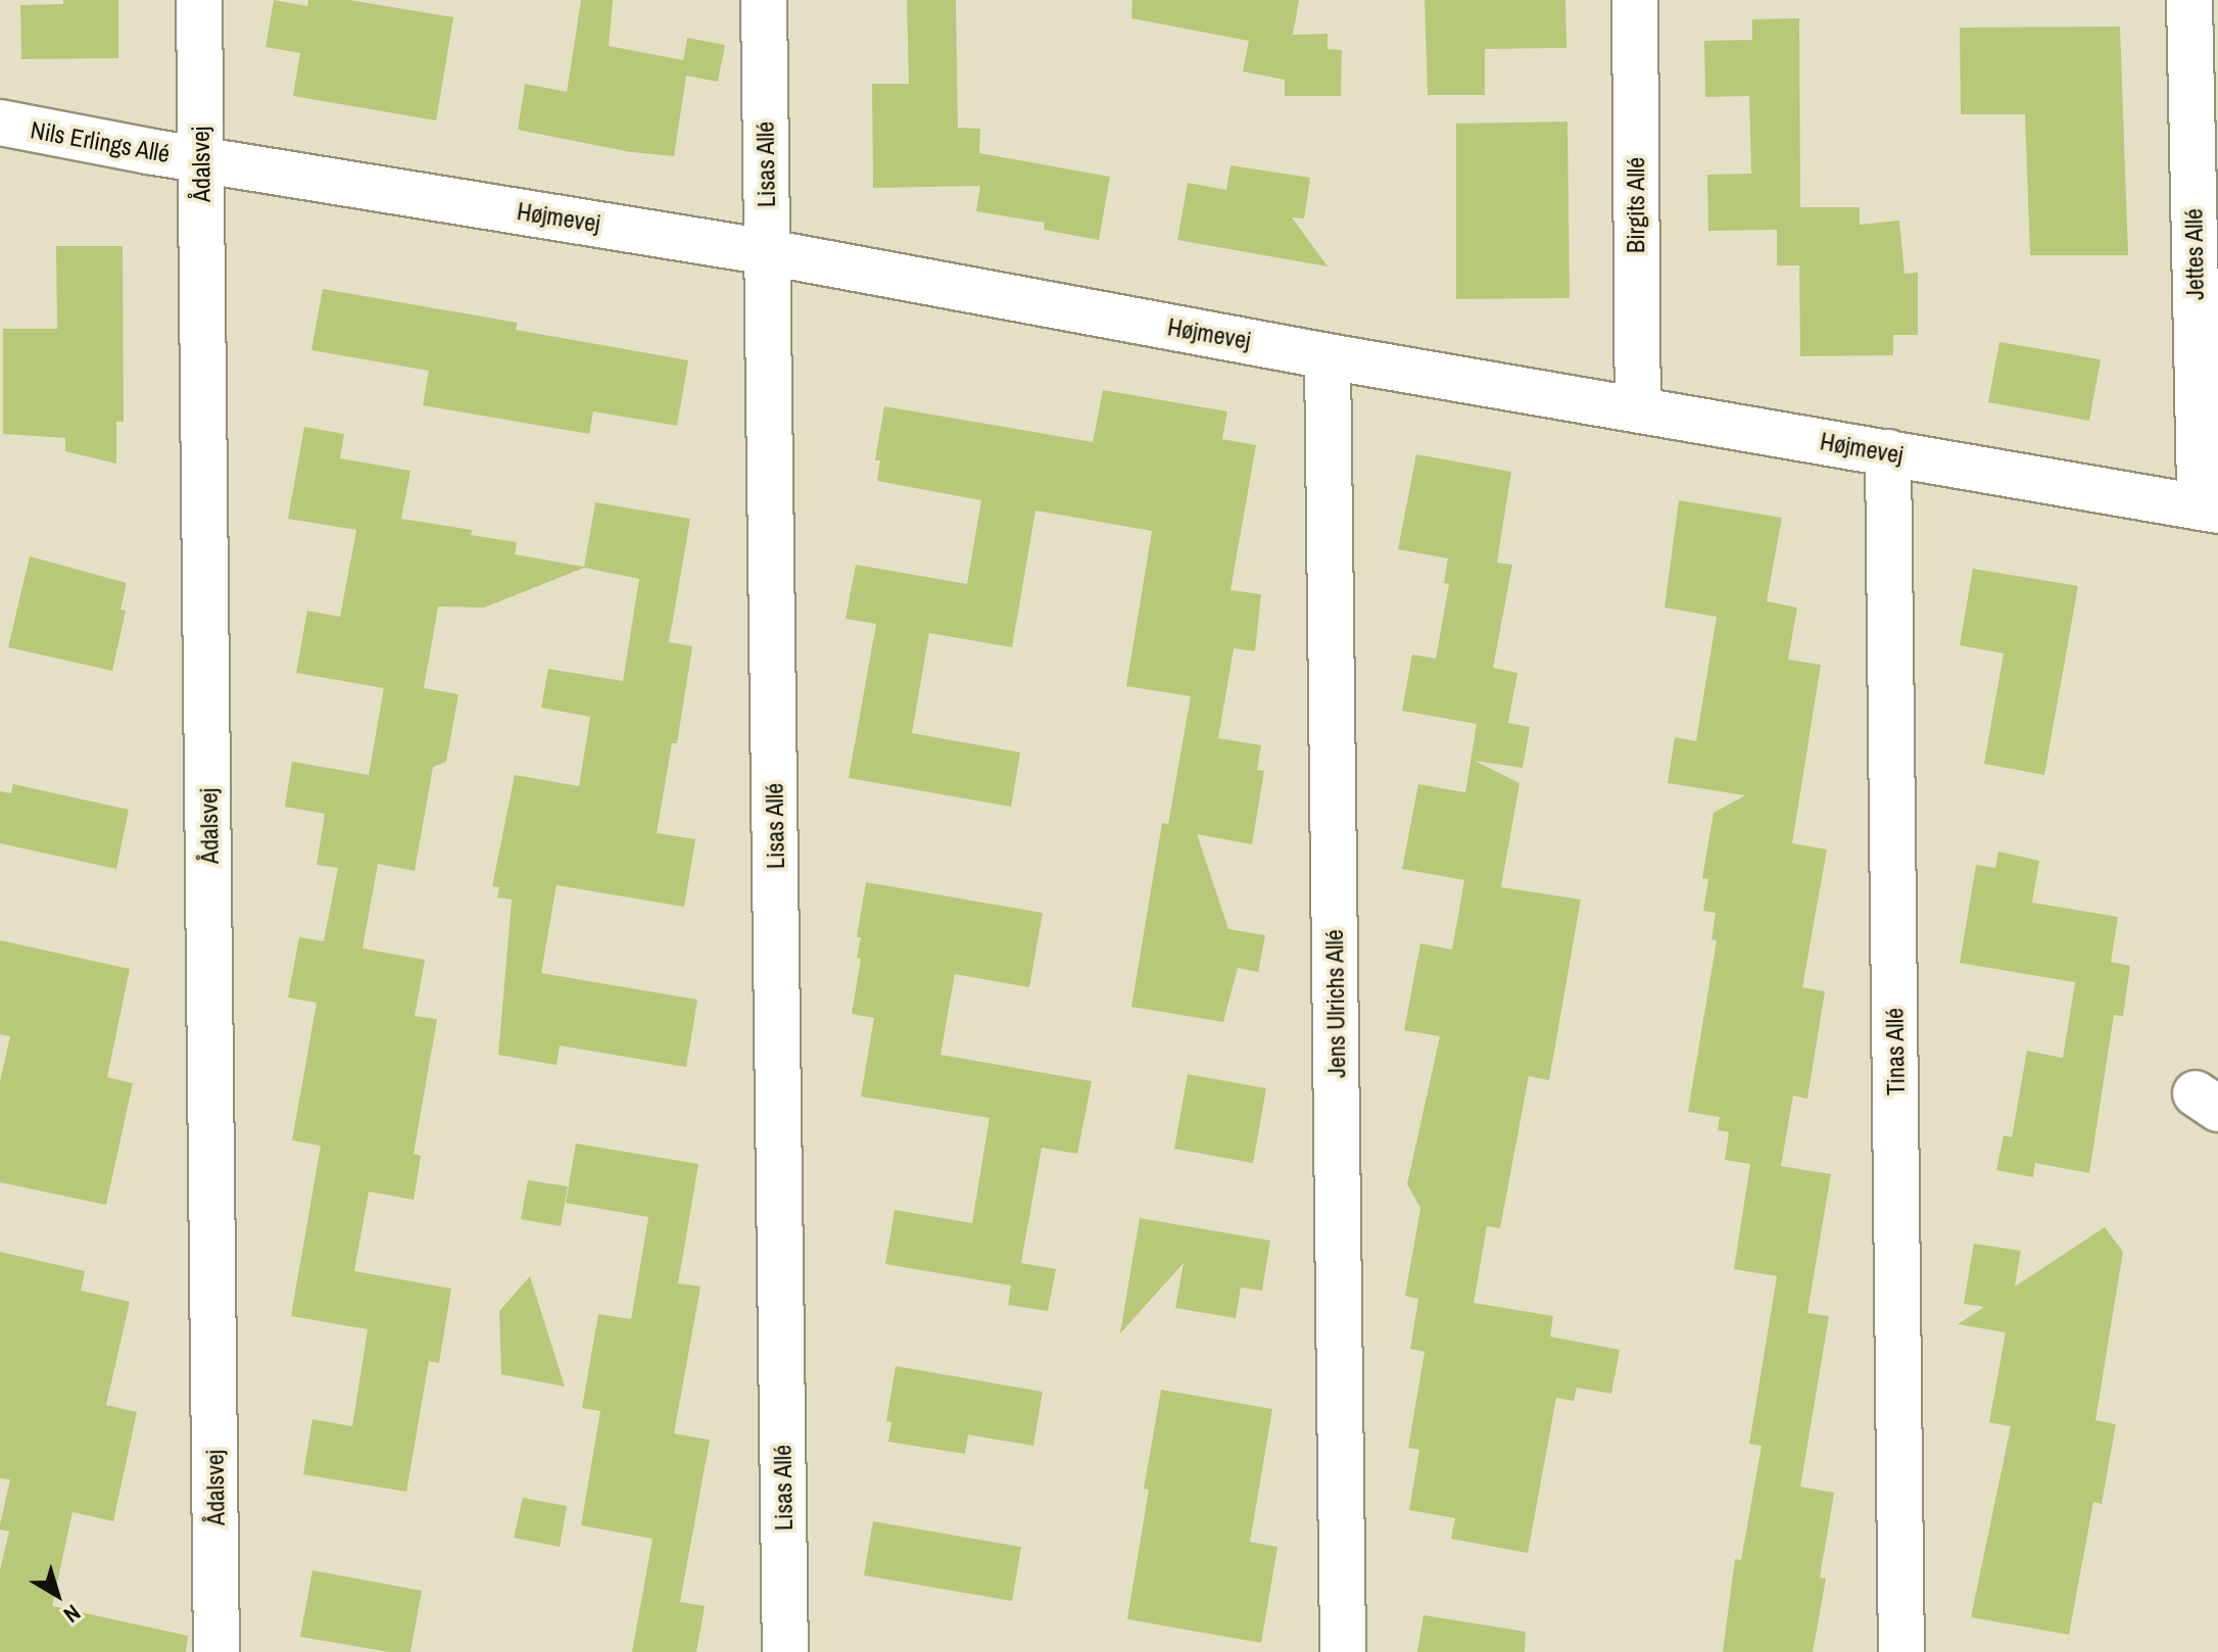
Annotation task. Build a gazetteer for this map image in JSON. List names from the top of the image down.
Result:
{
  "streets": {
    "street": [
      "Nils Erlings Allé",
      "Ådalsvej",
      "Lisas Allé",
      "Birgits Allé",
      "Højmevej",
      "Jettes Allé",
      "Jens Ulrichs Allé",
      "Tinas Allé"
    ]
  },
  "crossings": [
    ["Nils Erlings Allé", "Ådalsvej"],
    ["Nils Erlings Allé", "Højmevej"],
    ["Ådalsvej", "Højmevej"],
    ["Lisas Allé", "Højmevej"],
    ["Birgits Allé", "Højmevej"],
    ["Højmevej", "Jettes Allé"],
    ["Højmevej", "Jens Ulrichs Allé"],
    ["Højmevej", "Tinas Allé"]
  ],
  "north": "bottom right"
}
